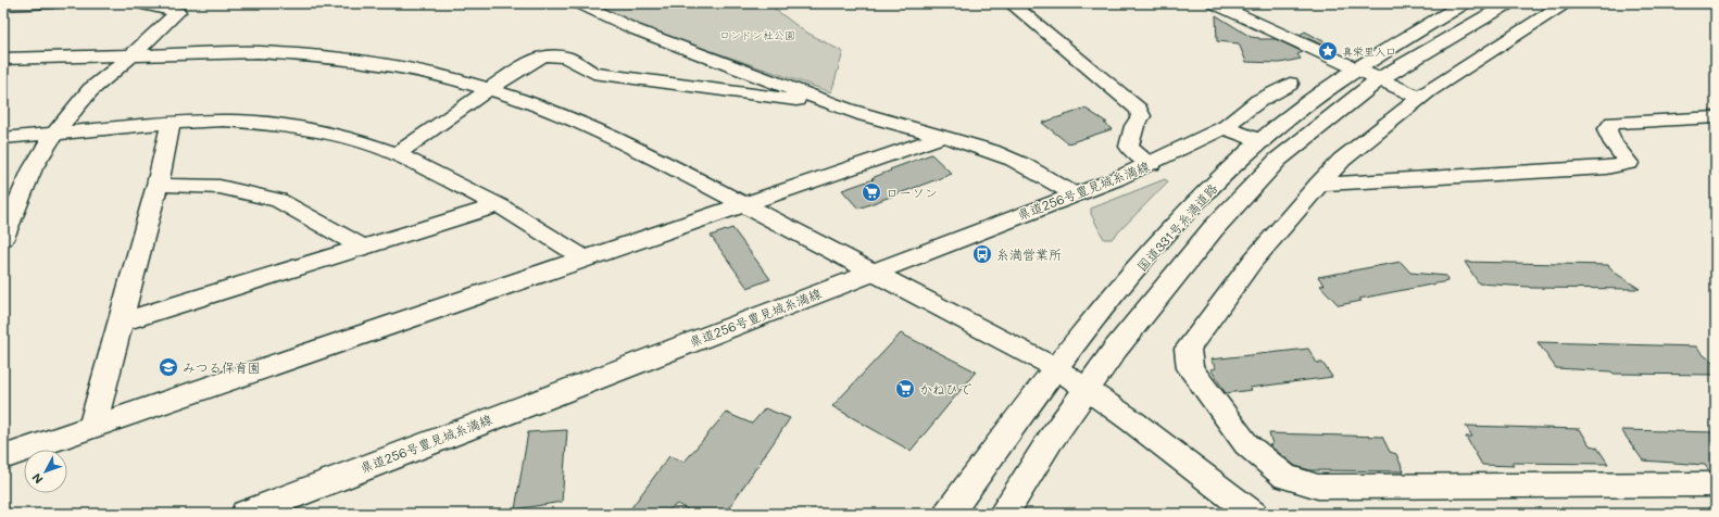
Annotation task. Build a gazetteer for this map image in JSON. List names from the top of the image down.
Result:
{
  "streets": {
    "main road": ["県道256号豊見城糸満線", "国道331号糸満道路"]
  },
  "parks": ["ロンドン杜公園"],
  "places": {
    "place": ["真栄里入口"],
    "supermarket": ["ローソン", "かねひで"],
    "bus stop": ["糸満営業所"],
    "school or university": ["みつる保育園"]
  },
  "north": "bottom left"
}
